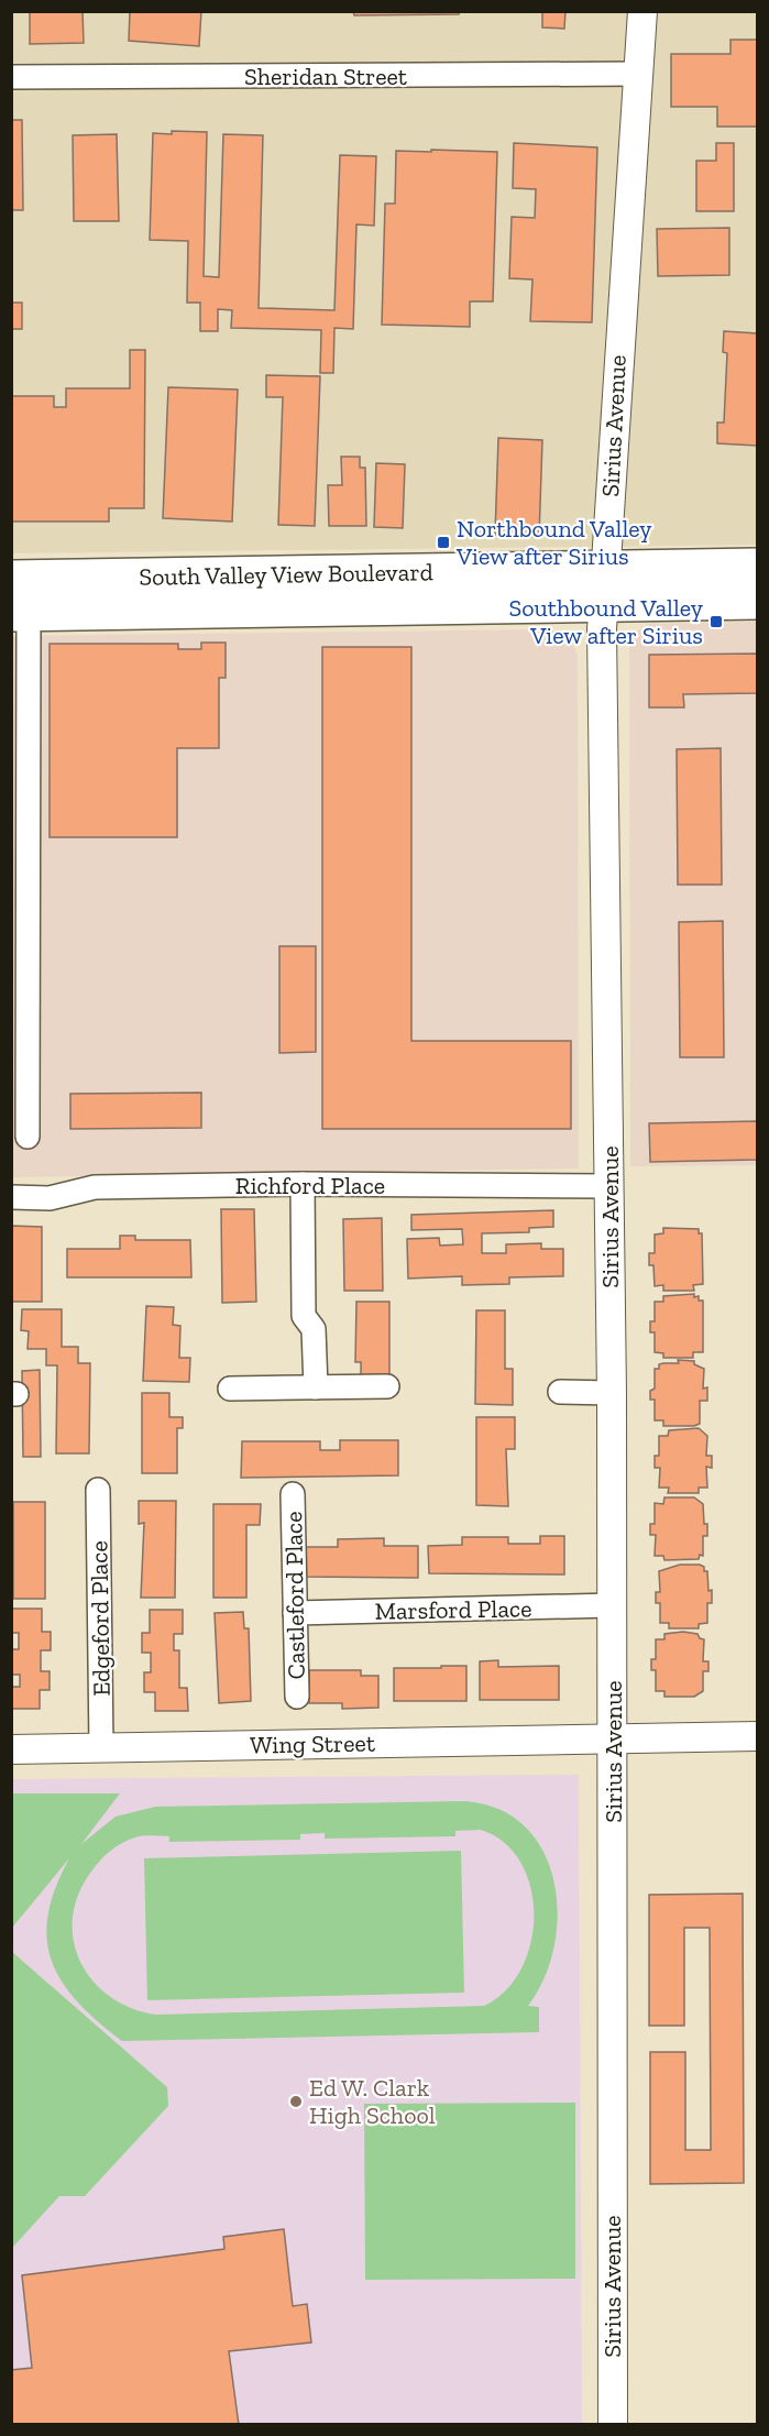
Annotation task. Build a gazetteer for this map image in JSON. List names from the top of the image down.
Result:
{
  "streets": {
    "main road": ["South Valley View Boulevard"],
    "street": [
      "Sheridan Street",
      "Sirius Avenue",
      "Richford Place",
      "Castleford Place",
      "Marsford Place",
      "Edgeford Place",
      "Wing Street"
    ]
  },
  "crossings": [
    ["Sheridan Street", "Sirius Avenue"],
    ["Sirius Avenue", "South Valley View Boulevard"],
    ["Sirius Avenue", "Richford Place"],
    ["Sirius Avenue", "Marsford Place"],
    ["Sirius Avenue", "Wing Street"],
    ["Castleford Place", "Marsford Place"],
    ["Edgeford Place", "Wing Street"]
  ],
  "places": {
    "transit": ["Northbound Valley View after Sirius", "Southbound Valley View after Sirius"],
    "other": ["Ed W. Clark High School"]
  }
}
